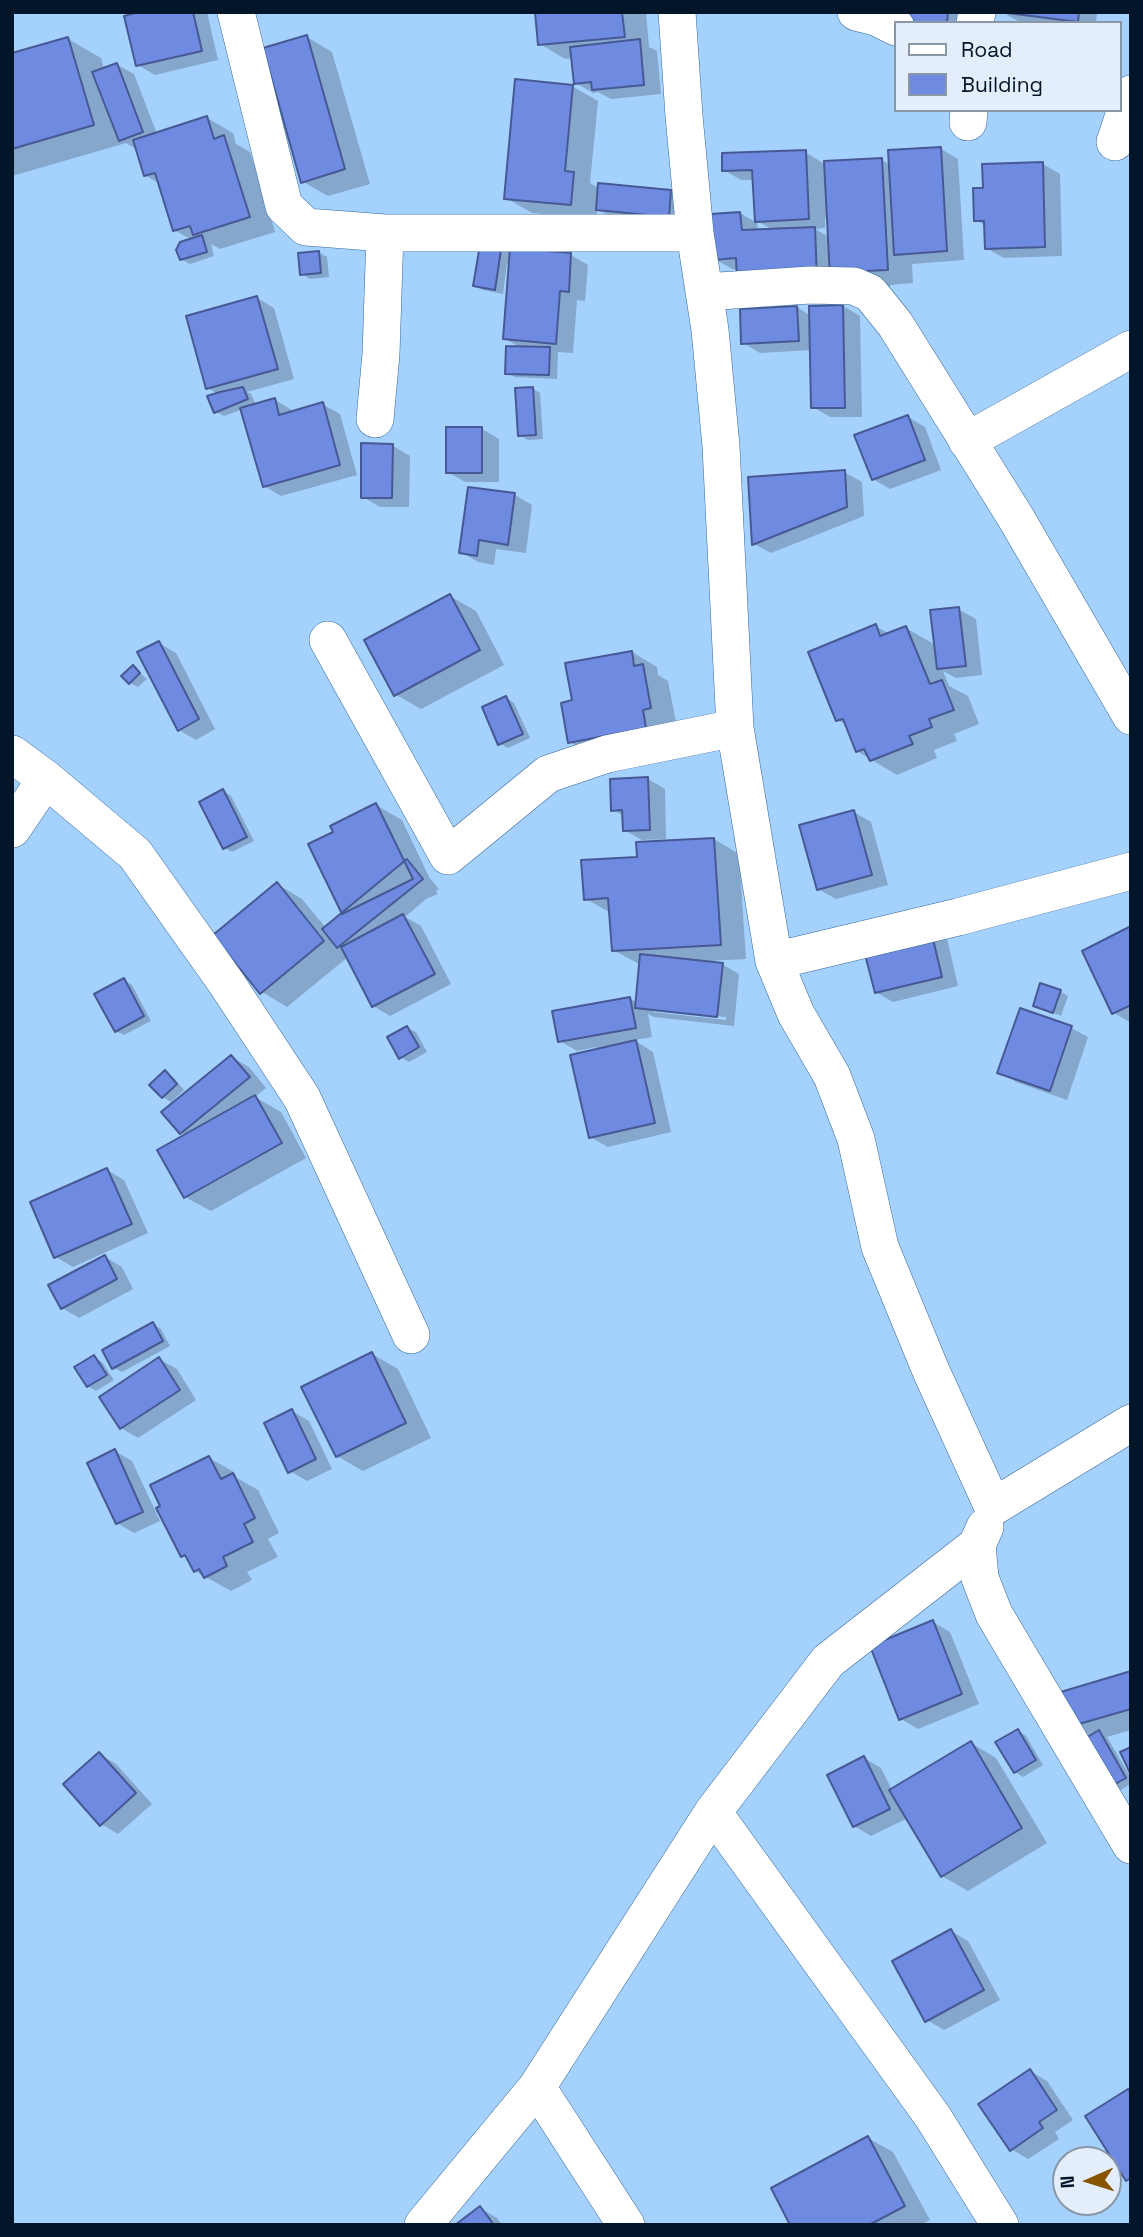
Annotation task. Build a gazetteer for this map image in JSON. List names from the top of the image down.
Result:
{
  "legend": ["Road", "Building"],
  "north": "left"
}
